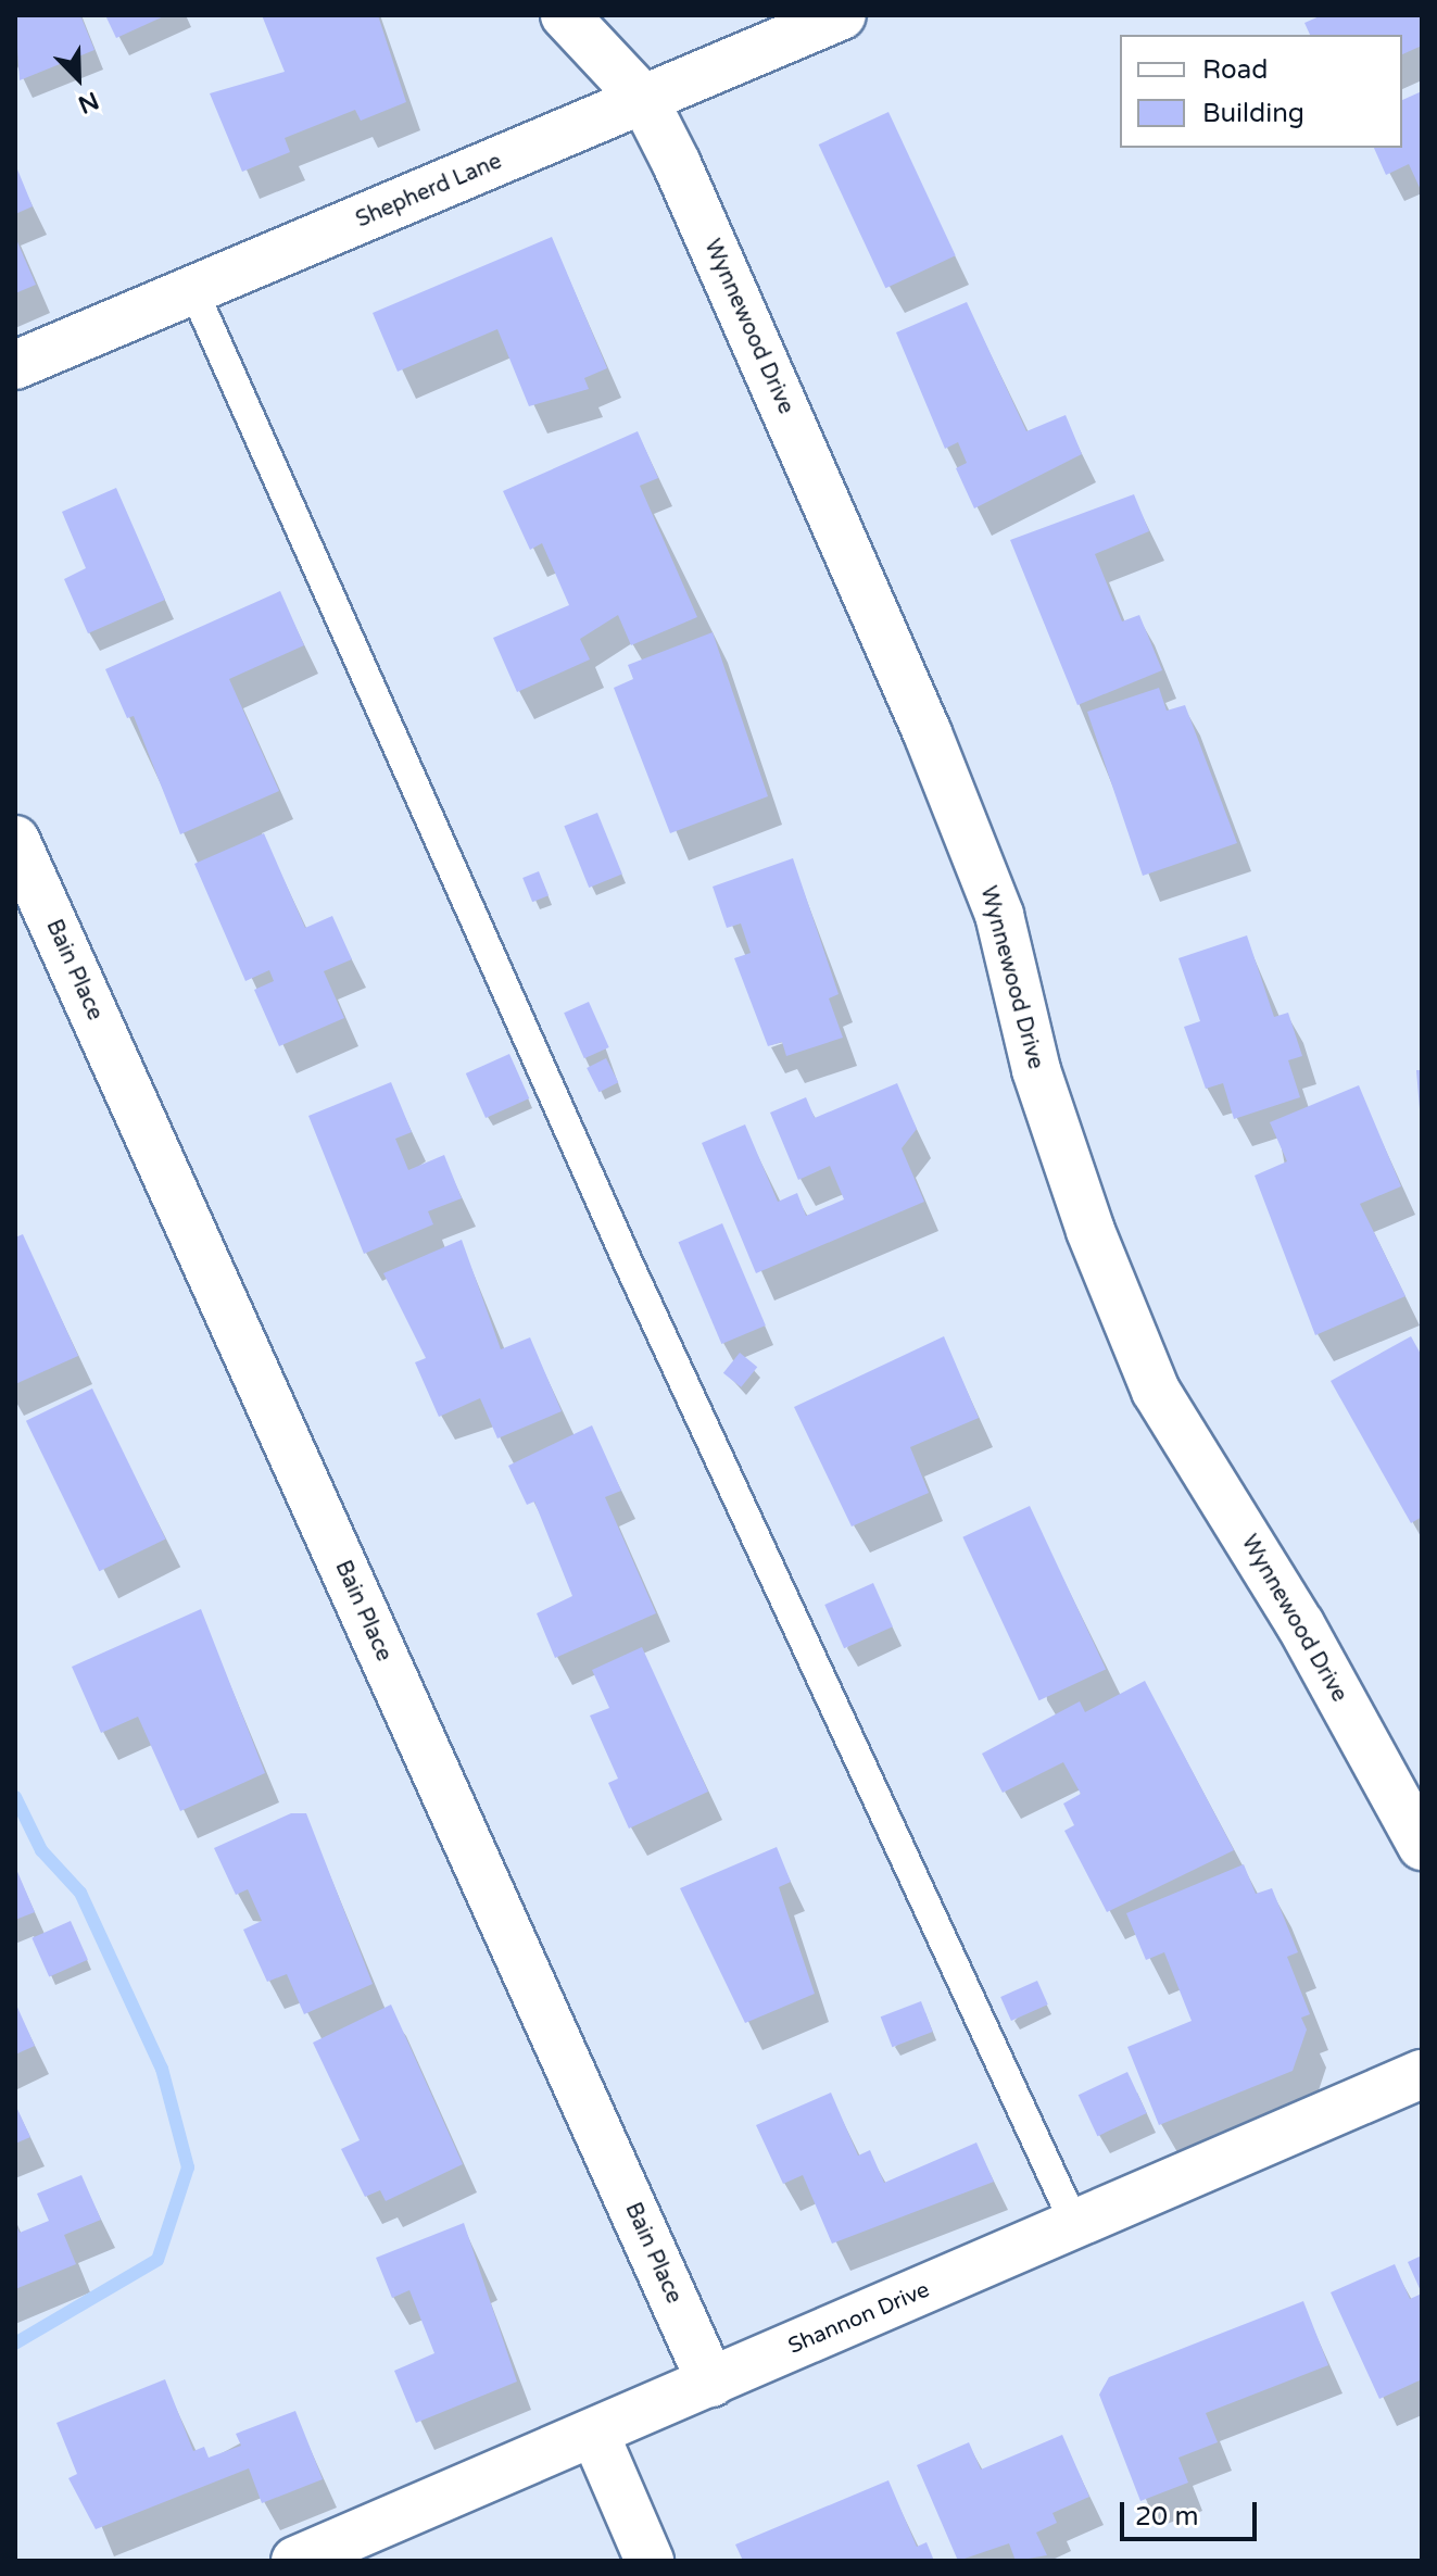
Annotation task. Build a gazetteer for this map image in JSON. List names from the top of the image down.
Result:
{
  "streets": {
    "street": [
      "Shepherd Lane",
      "Wynnewood Drive",
      "Bain Place",
      "Shannon Drive"
    ]
  },
  "crossings": [
    ["Shepherd Lane", "Wynnewood Drive"],
    ["Bain Place", "Shannon Drive"]
  ],
  "legend": ["Road", "Building"],
  "scale_bar": "20 m",
  "north": "bottom right"
}
